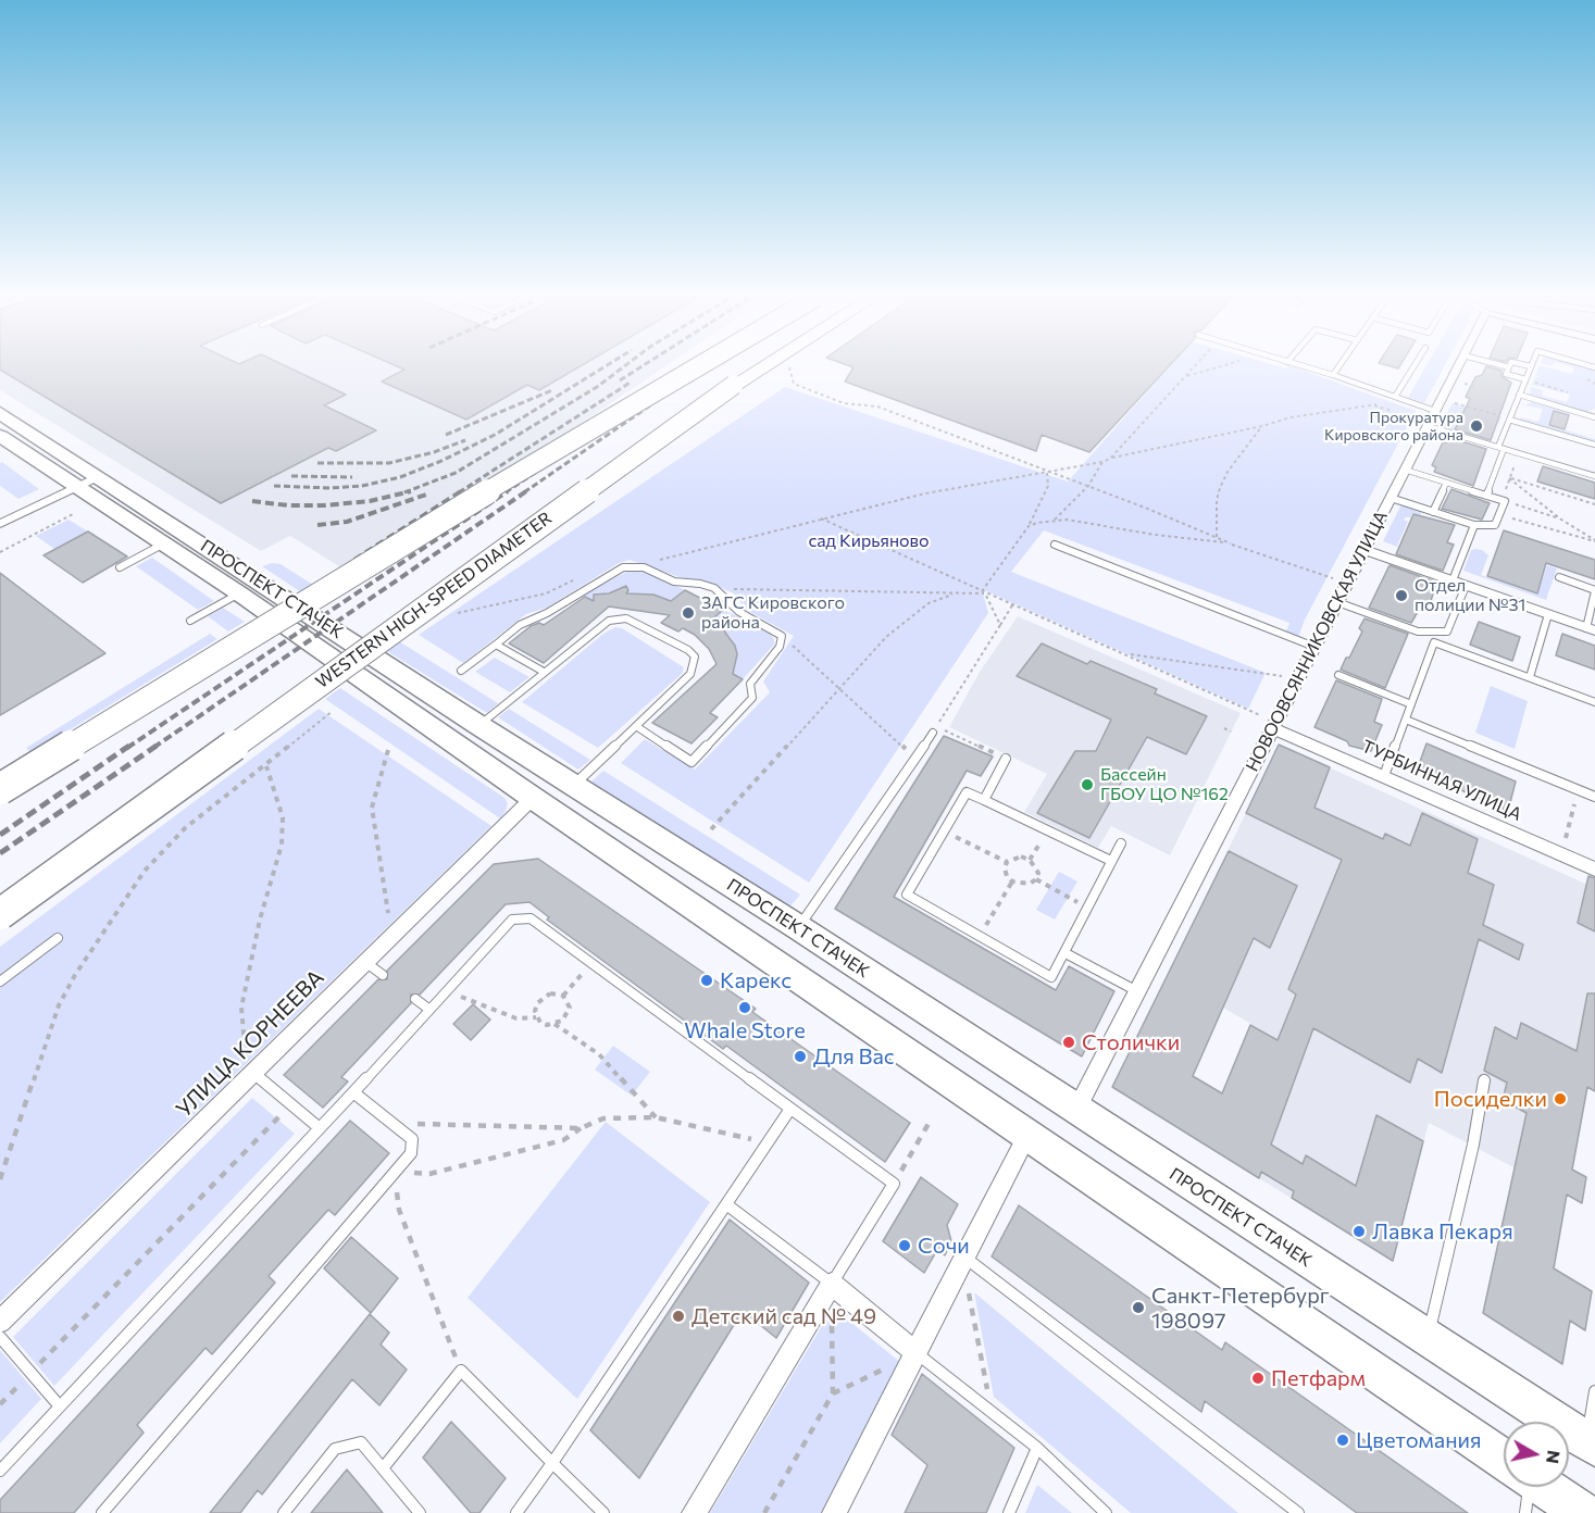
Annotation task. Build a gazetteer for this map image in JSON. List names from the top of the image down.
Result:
{
  "streets": {
    "highway": ["WESTERN HIGH-SPEED DIAMETER"],
    "main road": ["ПРОСПЕКТ СТАЧЕК"],
    "street": ["НОВООВСЯННИКОВСКАЯ УЛИЦА", "ТУРБИННАЯ УЛИЦА", "УЛИЦА КОРНЕЕВА"]
  },
  "crossings": [
    ["ПРОСПЕКТ СТАЧЕК", "НОВООВСЯННИКОВСКАЯ УЛИЦА"],
    ["ПРОСПЕКТ СТАЧЕК", "УЛИЦА КОРНЕЕВА"],
    ["НОВООВСЯННИКОВСКАЯ УЛИЦА", "ТУРБИННАЯ УЛИЦА"]
  ],
  "parks": ["сад Кирьяново"],
  "places": [
    "Прокуратура Кировского района",
    "Отдел полиции №31",
    "ЗАГС Кировского района",
    "Бассейн ГБОУ ЦО №162",
    "Карекс",
    "Whale Store",
    "Столички",
    "Для Вас",
    "Посиделки",
    "Лавка Пекаря",
    "Сочи",
    "Санкт-Петербург 198097",
    "Детский сад № 49",
    "Петфарм",
    "Цветомания"
  ],
  "north": "right"
}
